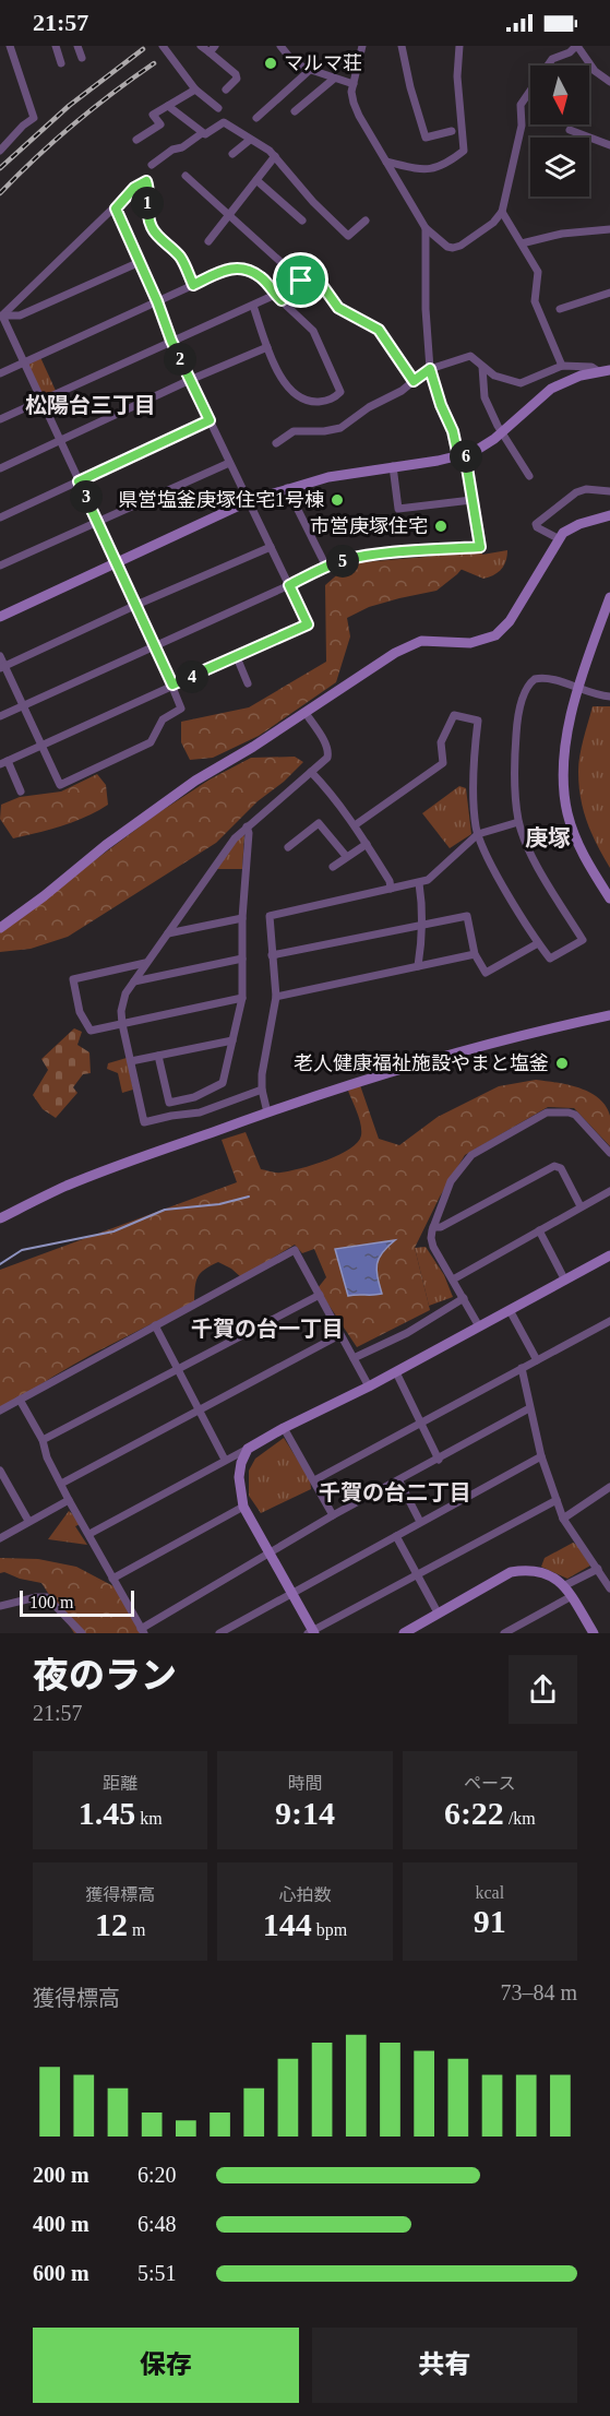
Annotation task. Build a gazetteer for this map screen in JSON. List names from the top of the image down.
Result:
{
  "districts": [
    "松陽台三丁目",
    "庚塚",
    "千賀の台一丁目",
    "千賀の台二丁目"
  ],
  "places": [
    "マルマ荘",
    "県営塩釜庚塚住宅1号棟",
    "市営庚塚住宅",
    "老人健康福祉施設やまと塩釜"
  ],
  "scale_bar": "100 m",
  "north": "bottom",
  "page": {
    "status": "21:57",
    "pins": [
      "1",
      "2",
      "6",
      "3",
      "5",
      "4"
    ],
    "scale": "100 m",
    "heading": ["夜のラン", "21:57"],
    "stats": [
      ["距離", "1.45 km"],
      ["時間", "9:14"],
      ["ペース", "6:22 /km"],
      ["獲得標高", "12 m"],
      ["心拍数", "144 bpm"],
      ["kcal", "91"]
    ],
    "chart": ["獲得標高", "73–84 m"],
    "list": [
      {
        "name": "200 m",
        "note": "6:20"
      },
      {
        "name": "400 m",
        "note": "6:48"
      },
      {
        "name": "600 m",
        "note": "5:51"
      }
    ],
    "buttons": ["保存", "共有"]
  }
}
